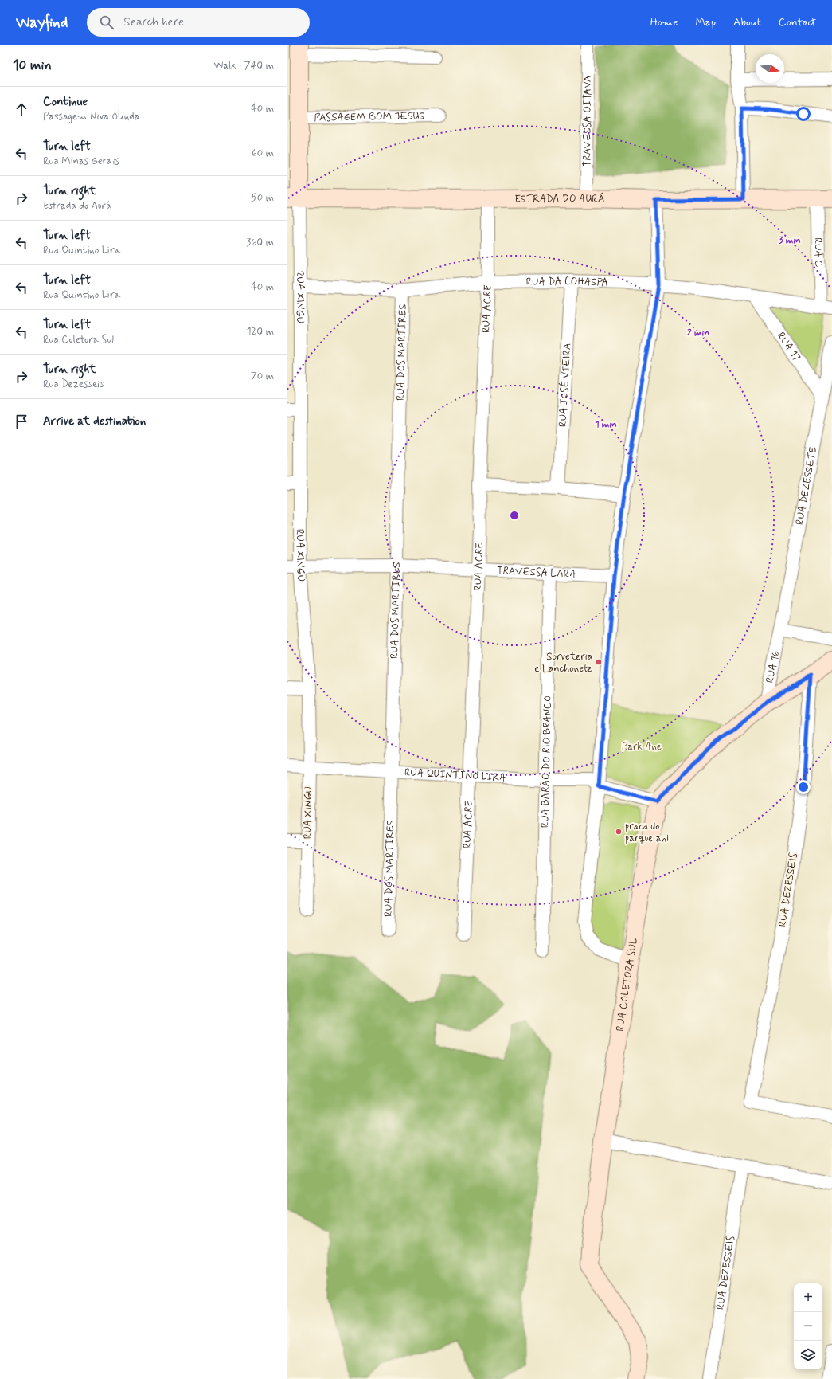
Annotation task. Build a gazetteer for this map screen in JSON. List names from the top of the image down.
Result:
{
  "streets": {
    "street": [
      "PASSAGEM BOM JESUS",
      "TRAVESSA OITAVA",
      "ESTRADA DO AURÁ",
      "RUA C",
      "RUA DA COHASPA",
      "RUA XINGU",
      "RUA ACRE",
      "RUA 17",
      "RUA DOS MARTIRES",
      "RUA JOSÉ VIEIRA",
      "RUA DEZESSETE",
      "TRAVESSA LARA",
      "RUA 16",
      "RUA BARÃO DO RIO BRANCO",
      "RUA QUINTINO LIRA",
      "RUA DEZESSEIS",
      "RUA COLETORA SUL"
    ]
  },
  "crossings": [
    ["TRAVESSA OITAVA", "ESTRADA DO AURÁ"],
    ["ESTRADA DO AURÁ", "RUA C"],
    ["ESTRADA DO AURÁ", "RUA XINGU"],
    ["ESTRADA DO AURÁ", "RUA ACRE"],
    ["RUA C", "RUA DA COHASPA"],
    ["RUA DA COHASPA", "RUA XINGU"],
    ["RUA DA COHASPA", "RUA ACRE"],
    ["RUA DA COHASPA", "RUA 17"],
    ["RUA DA COHASPA", "RUA DOS MARTIRES"],
    ["RUA DA COHASPA", "RUA JOSÉ VIEIRA"],
    ["RUA XINGU", "TRAVESSA LARA"],
    ["RUA XINGU", "RUA QUINTINO LIRA"],
    ["RUA ACRE", "TRAVESSA LARA"],
    ["RUA ACRE", "RUA QUINTINO LIRA"],
    ["RUA 17", "RUA DEZESSETE"],
    ["RUA DOS MARTIRES", "TRAVESSA LARA"],
    ["RUA DOS MARTIRES", "RUA QUINTINO LIRA"],
    ["RUA DEZESSETE", "RUA 16"],
    ["TRAVESSA LARA", "RUA BARÃO DO RIO BRANCO"],
    ["RUA BARÃO DO RIO BRANCO", "RUA QUINTINO LIRA"],
    ["RUA QUINTINO LIRA", "RUA COLETORA SUL"]
  ],
  "parks": ["Park Ane"],
  "places": ["Sorveteria e Lanchonete", "praca do parque ani"],
  "north": "right",
  "page": {
    "header": "Wayfind",
    "search": "Search here",
    "nav": [
      "Home",
      "Map",
      "About",
      "Contact"
    ],
    "heading": ["10 min", "Walk · 740 m"],
    "list": [
      ["Continue", "Passagem Niva Olinda", "40 m"],
      ["Turn left", "Rua Minas Gerais", "60 m"],
      ["Turn right", "Estrada do Aurá", "50 m"],
      ["Turn left", "Rua Quintino Lira", "360 m"],
      ["Turn left", "Rua Quintino Lira", "40 m"],
      ["Turn left", "Rua Coletora Sul", "120 m"],
      ["Turn right", "Rua Dezesseis", "70 m"],
      "Arrive at destination"
    ],
    "map_buttons": ["+", "−"]
  },
  "rings": ["3 min", "2 min", "1 min"]
}
